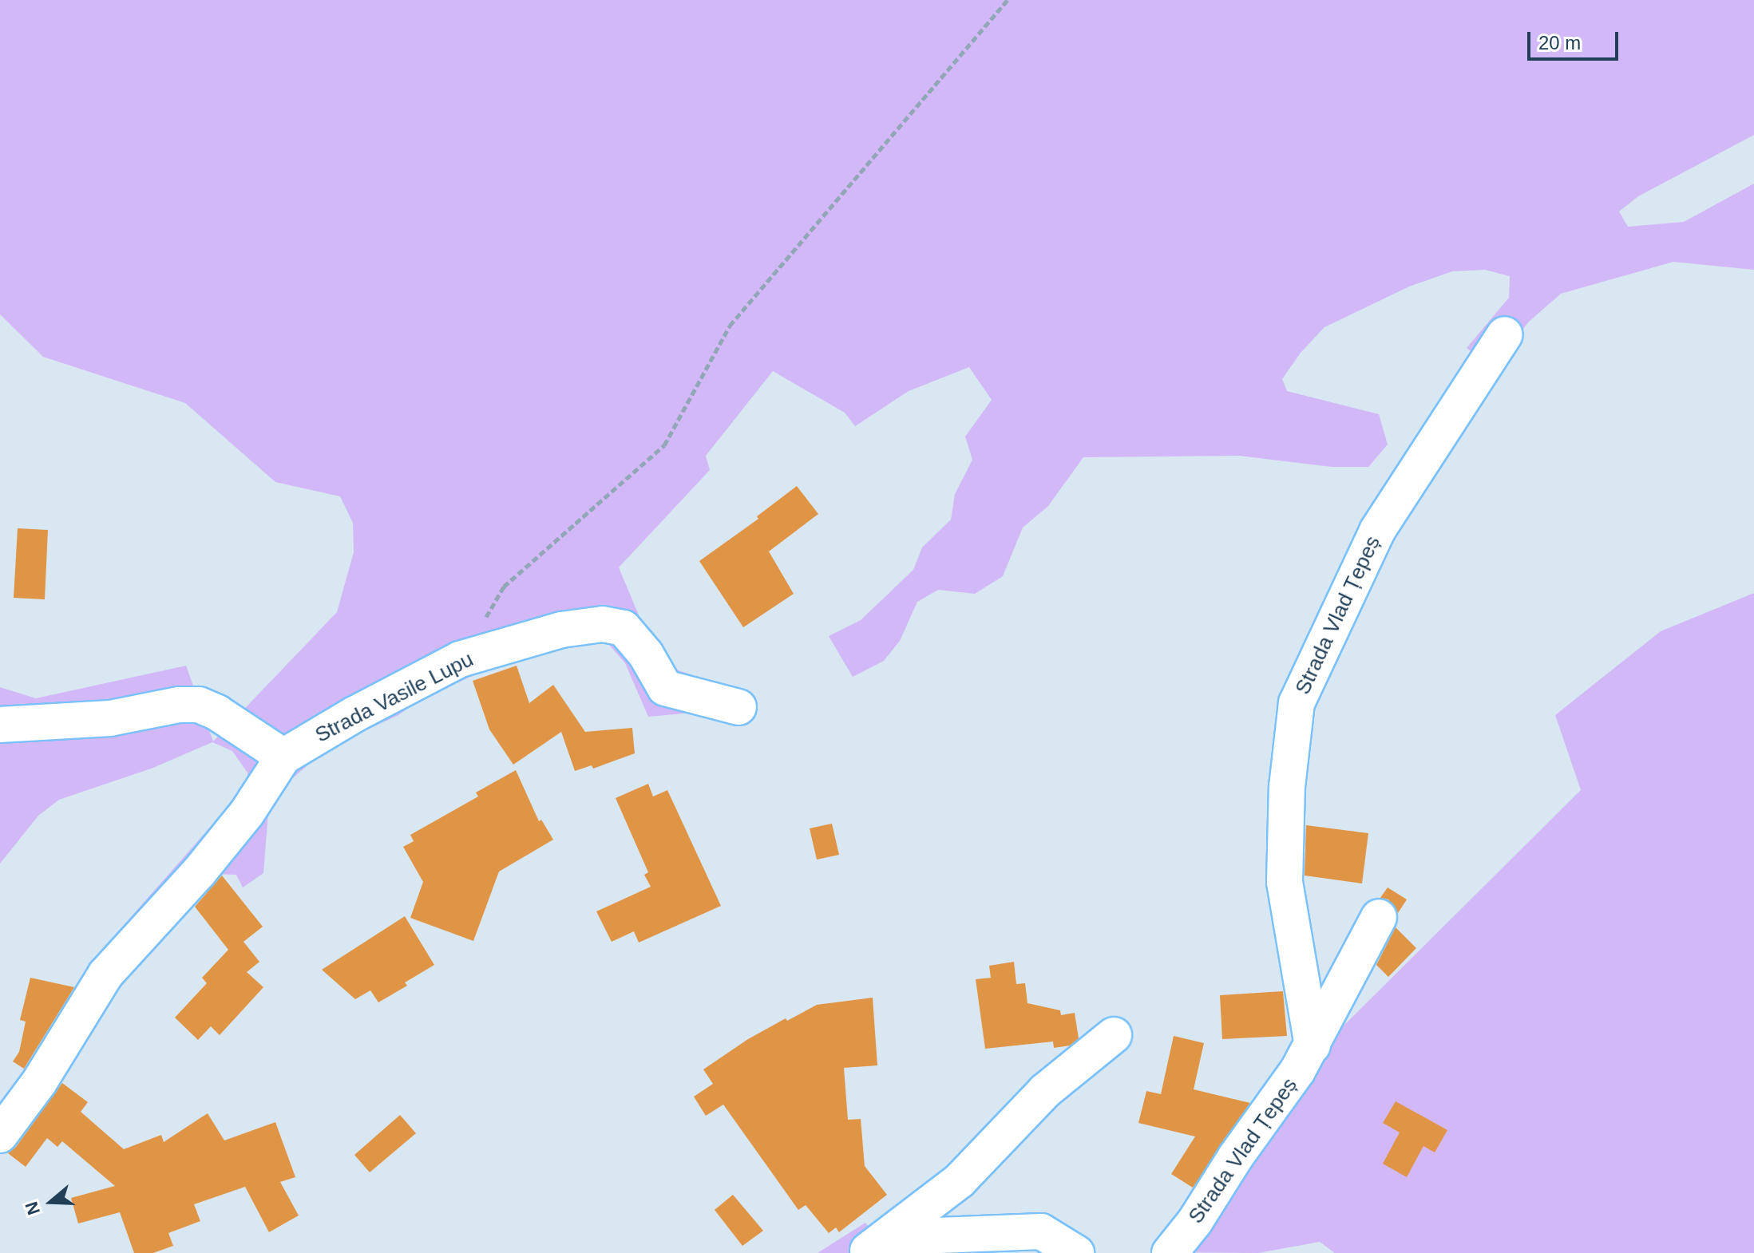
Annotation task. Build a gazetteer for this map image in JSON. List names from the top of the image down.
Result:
{
  "streets": {
    "street": ["Strada Vlad Țepeș", "Strada Vasile Lupu"]
  },
  "scale_bar": "20 m",
  "north": "left"
}
